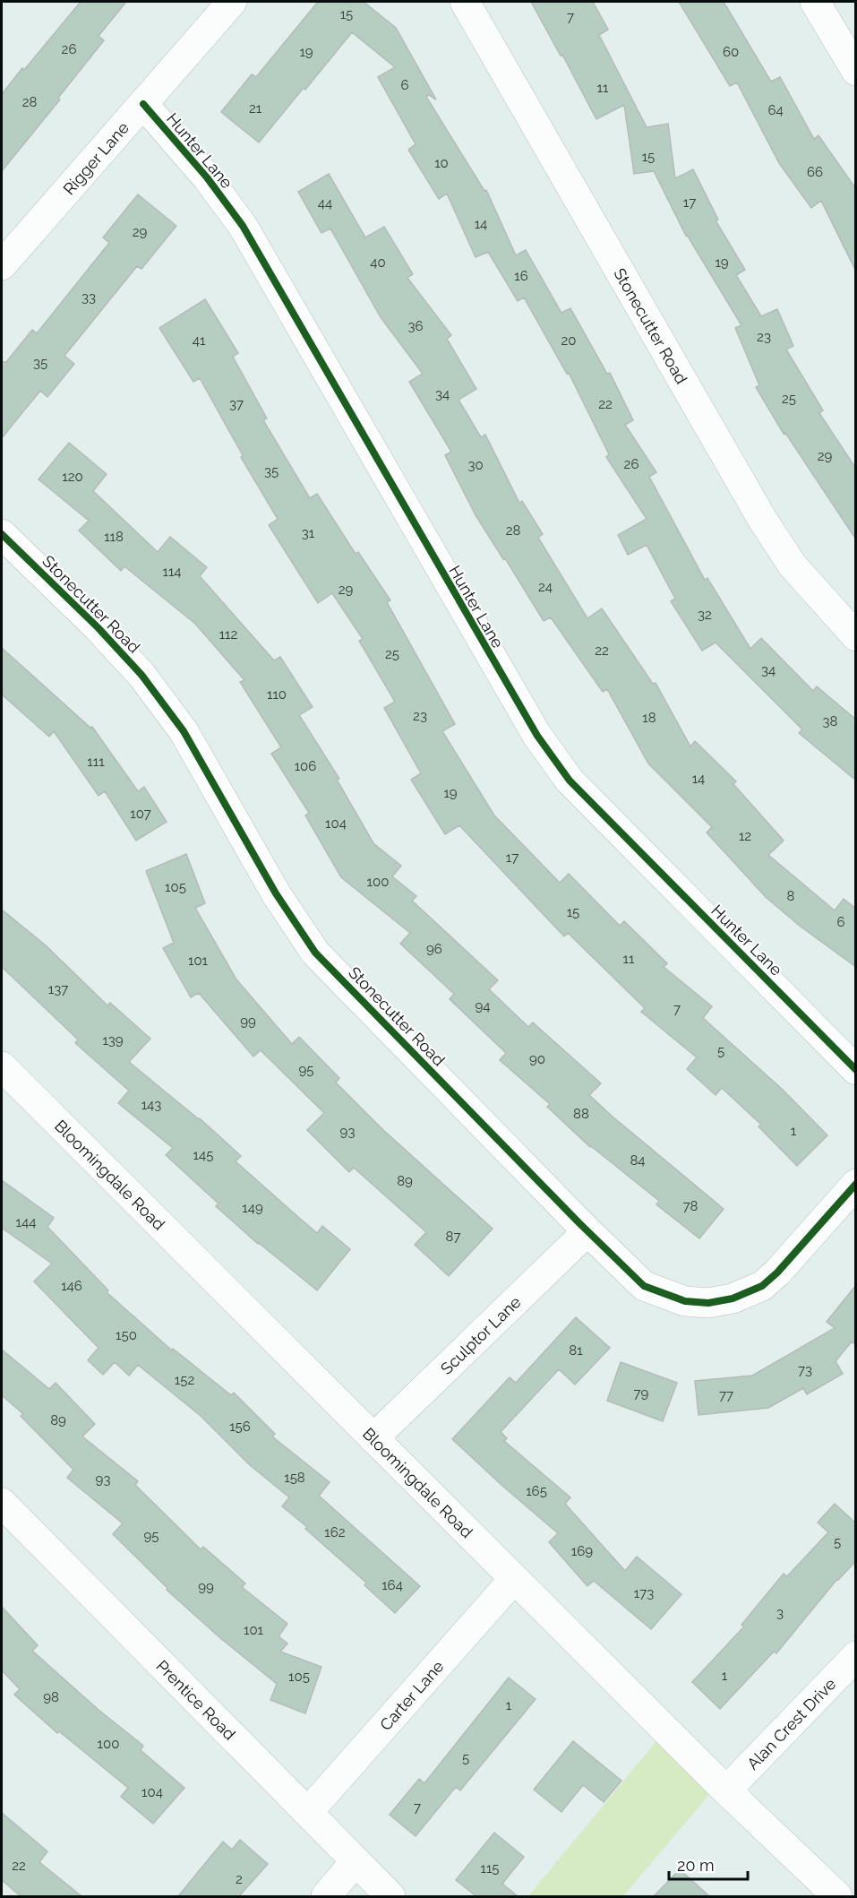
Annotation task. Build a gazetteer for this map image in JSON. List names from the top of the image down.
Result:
{
  "streets": {
    "street": [
      "Hunter Lane",
      "Rigger Lane",
      "Stonecutter Road",
      "Bloomingdale Road",
      "Sculptor Lane",
      "Carter Lane",
      "Prentice Road",
      "Alan Crest Drive"
    ]
  },
  "crossings": [
    ["Hunter Lane", "Rigger Lane"],
    ["Stonecutter Road", "Sculptor Lane"],
    ["Bloomingdale Road", "Sculptor Lane"],
    ["Bloomingdale Road", "Carter Lane"],
    ["Bloomingdale Road", "Alan Crest Drive"],
    ["Carter Lane", "Prentice Road"]
  ],
  "house_numbers": [
    "15",
    "7",
    "26",
    "19",
    "60",
    "6",
    "11",
    "28",
    "21",
    "64",
    "15",
    "10",
    "66",
    "17",
    "44",
    "14",
    "29",
    "40",
    "19",
    "16",
    "33",
    "36",
    "23",
    "41",
    "20",
    "35",
    "34",
    "25",
    "37",
    "22",
    "29",
    "26",
    "30",
    "35",
    "120",
    "28",
    "31",
    "118",
    "114",
    "24",
    "29",
    "32",
    "112",
    "22",
    "25",
    "34",
    "110",
    "23",
    "18",
    "38",
    "111",
    "106",
    "14",
    "19",
    "107",
    "104",
    "12",
    "17",
    "100",
    "105",
    "8",
    "15",
    "6",
    "96",
    "11",
    "101",
    "137",
    "94",
    "7",
    "99",
    "139",
    "5",
    "90",
    "95",
    "143",
    "88",
    "1",
    "93",
    "145",
    "84",
    "89",
    "78",
    "149",
    "144",
    "87",
    "146",
    "150",
    "81",
    "73",
    "152",
    "79",
    "77",
    "89",
    "156",
    "158",
    "93",
    "165",
    "162",
    "95",
    "5",
    "169",
    "164",
    "99",
    "173",
    "3",
    "101",
    "1",
    "105",
    "98",
    "1",
    "100",
    "5",
    "104",
    "7",
    "22",
    "115",
    "2"
  ],
  "scale_bar": "20 m"
}
